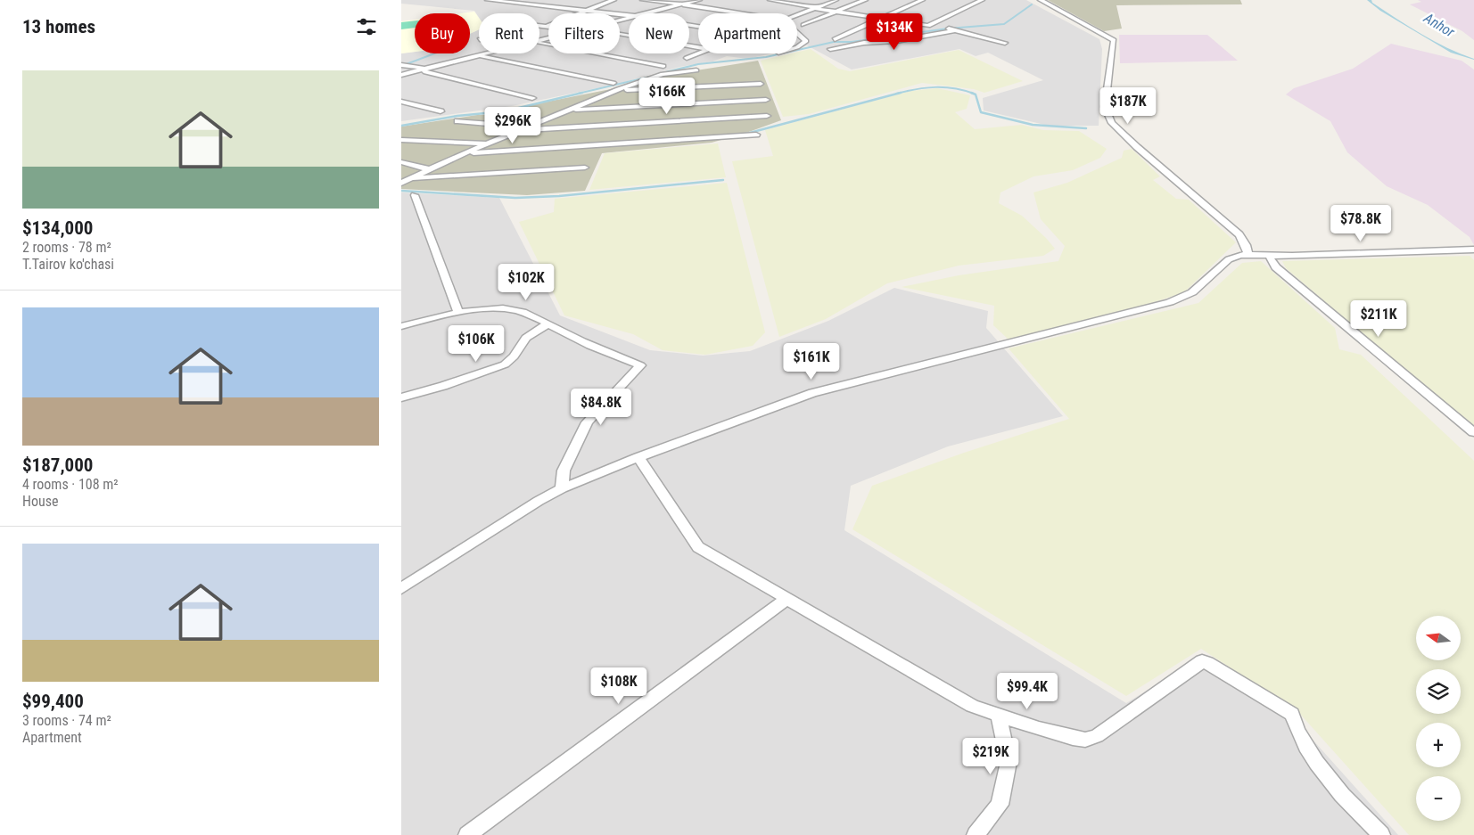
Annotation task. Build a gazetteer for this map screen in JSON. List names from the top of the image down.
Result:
{
  "water": ["Anhor"],
  "north": "left",
  "page": {
    "heading": "13 homes",
    "price": [
      "$134K",
      "$166K",
      "$187K",
      "$296K",
      "$78.8K",
      "$102K",
      "$211K",
      "$106K",
      "$161K",
      "$84.8K",
      "$108K",
      "$99.4K",
      "$219K"
    ],
    "chip": [
      "Buy",
      "Rent",
      "Filters",
      "New",
      "Apartment"
    ],
    "list": [
      {
        "name": "$134,000",
        "note": "2 rooms · 78 m² · T.Tairov ko'chasi"
      },
      {
        "name": "$187,000",
        "note": "4 rooms · 108 m² · House"
      },
      {
        "name": "$99,400",
        "note": "3 rooms · 74 m² · Apartment"
      }
    ],
    "map_buttons": ["+", "−"]
  }
}
